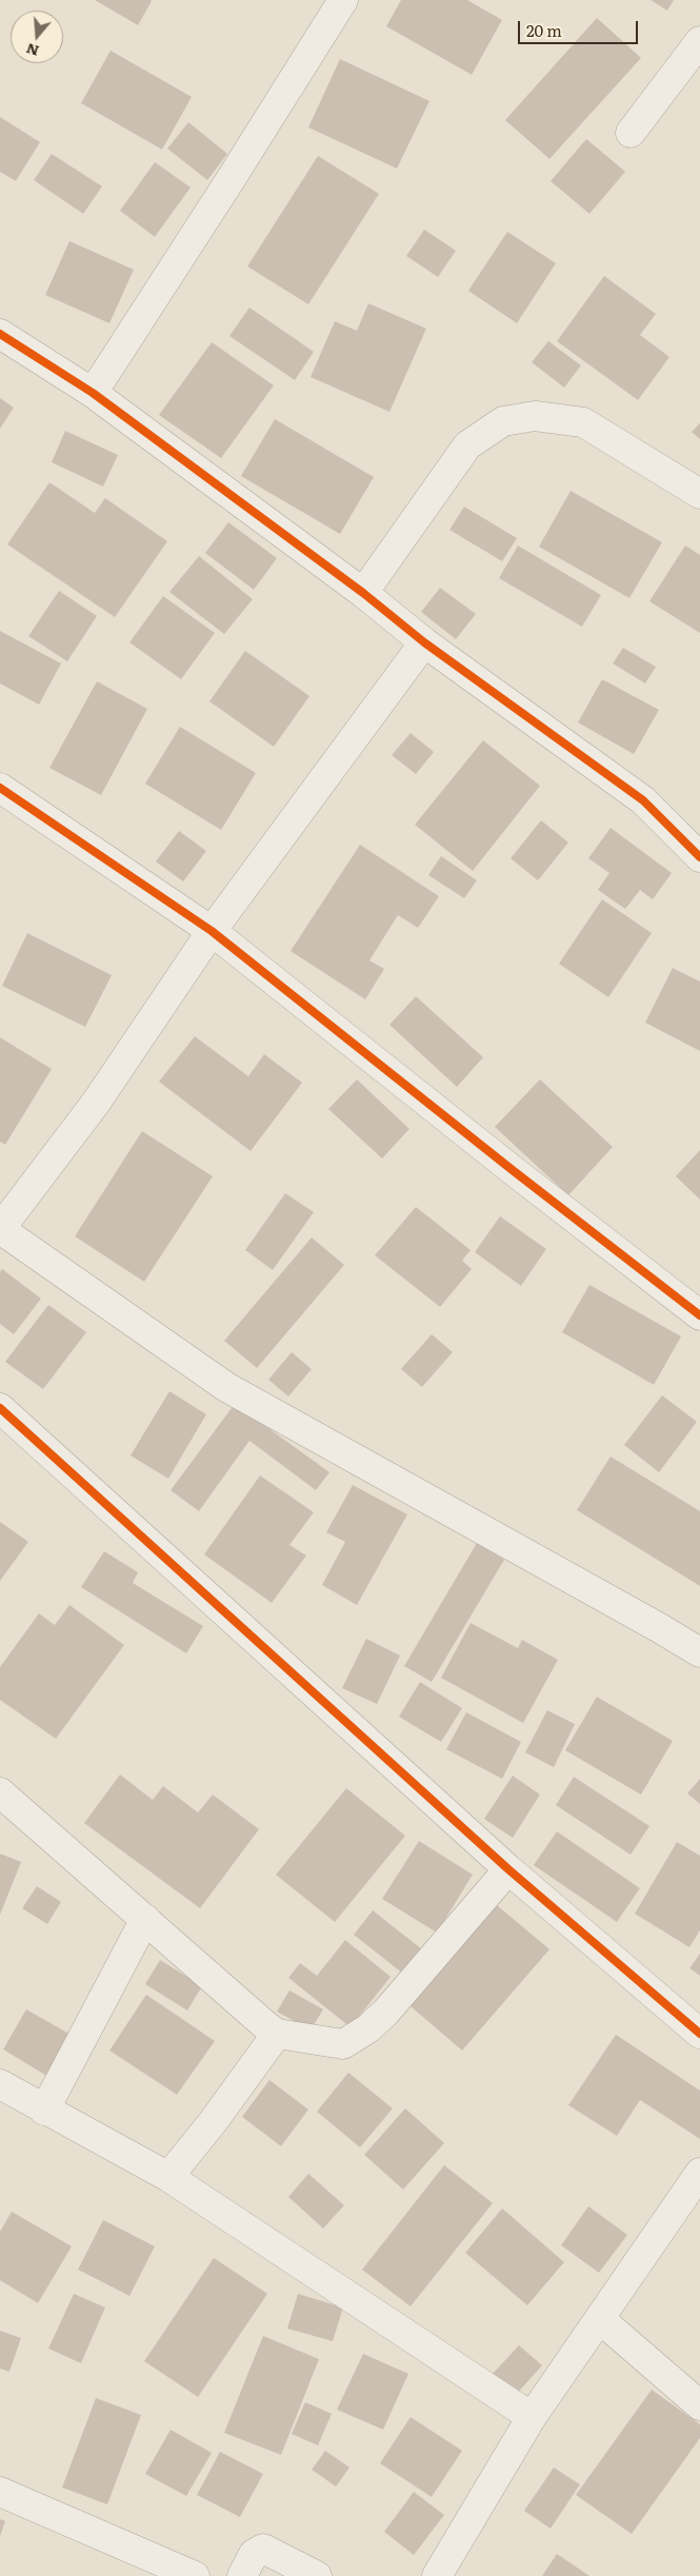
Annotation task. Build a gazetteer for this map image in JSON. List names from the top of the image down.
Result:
{
  "scale_bar": "20 m",
  "north": "bottom"
}
